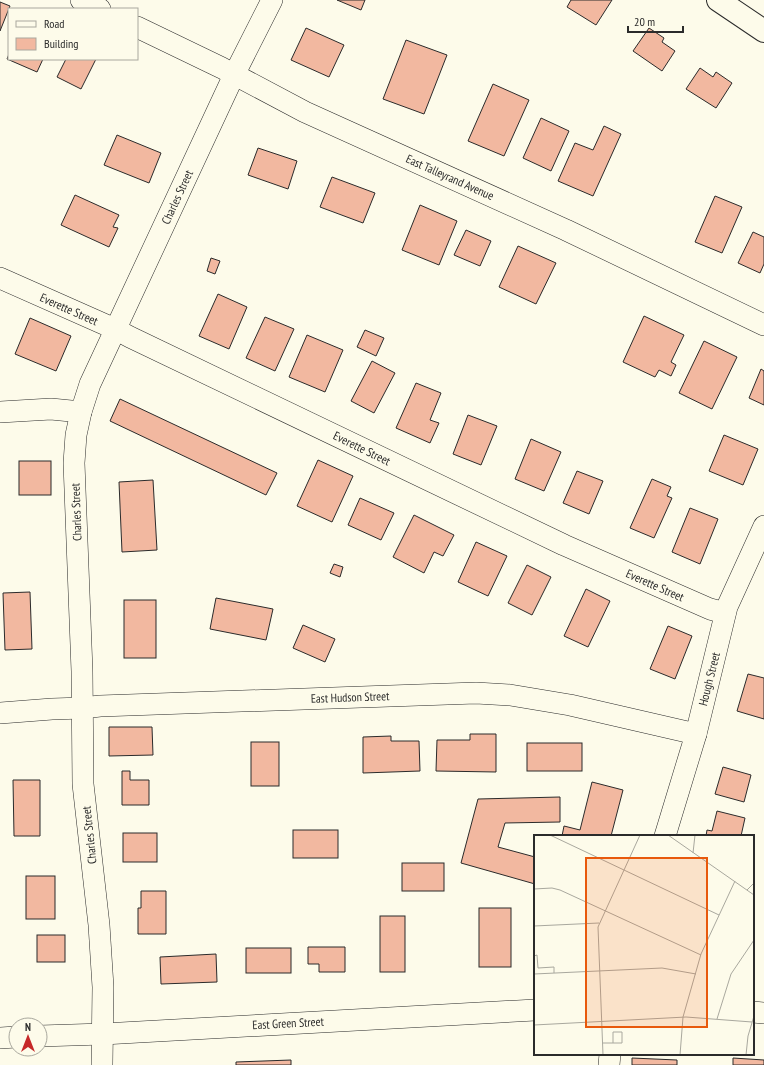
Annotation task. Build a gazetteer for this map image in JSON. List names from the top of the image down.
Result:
{
  "streets": {
    "street": [
      "East Talleyrand Avenue",
      "Charles Street",
      "Everette Street",
      "Hough Street",
      "East Hudson Street",
      "East Green Street"
    ]
  },
  "crossings": [
    ["East Talleyrand Avenue", "Charles Street"],
    ["Charles Street", "Everette Street"],
    ["Charles Street", "East Hudson Street"],
    ["Charles Street", "East Green Street"],
    ["Everette Street", "Hough Street"],
    ["Hough Street", "East Hudson Street"]
  ],
  "legend": ["Road", "Building"],
  "scale_bar": "20 m",
  "north": "top"
}
